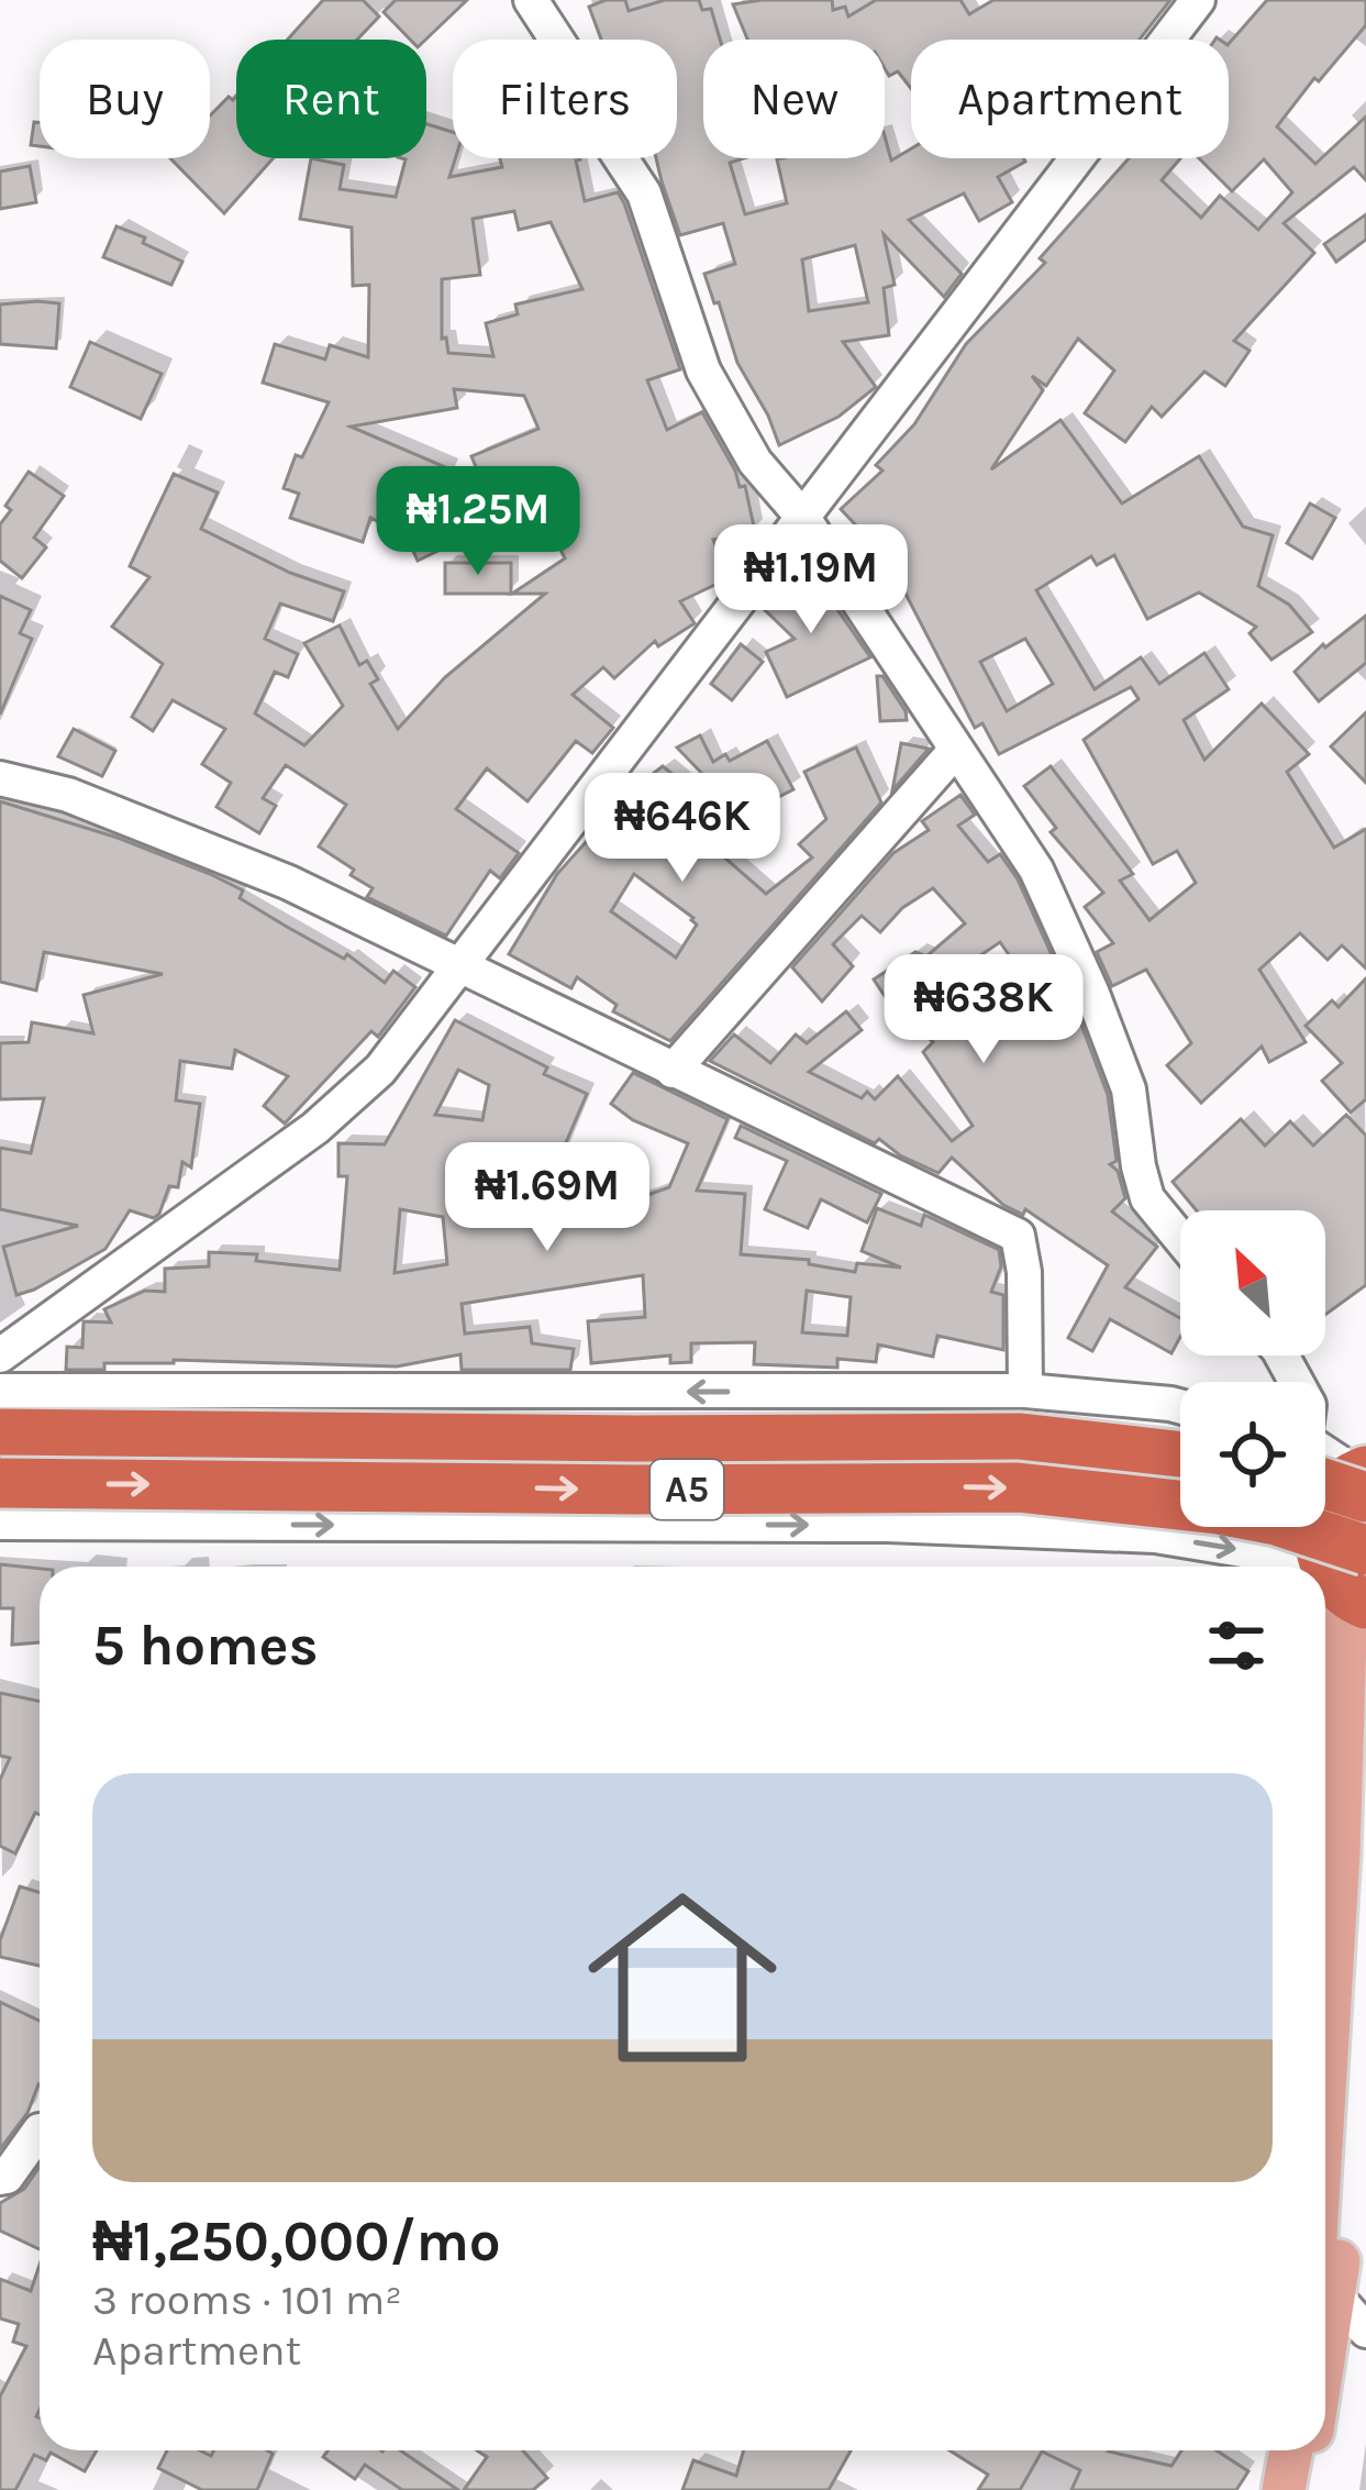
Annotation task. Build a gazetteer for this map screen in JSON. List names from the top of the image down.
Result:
{
  "streets": {
    "highway": ["A5"]
  },
  "north": "top left",
  "page": {
    "chip": [
      "Buy",
      "Rent",
      "Filters",
      "New",
      "Apartment"
    ],
    "price": [
      "₦1.25M",
      "₦1.19M",
      "₦646K",
      "₦638K",
      "₦1.69M"
    ],
    "heading": "5 homes",
    "list": [
      {
        "name": "₦1,250,000/mo",
        "note": "3 rooms · 101 m² · Apartment"
      }
    ]
  }
}
